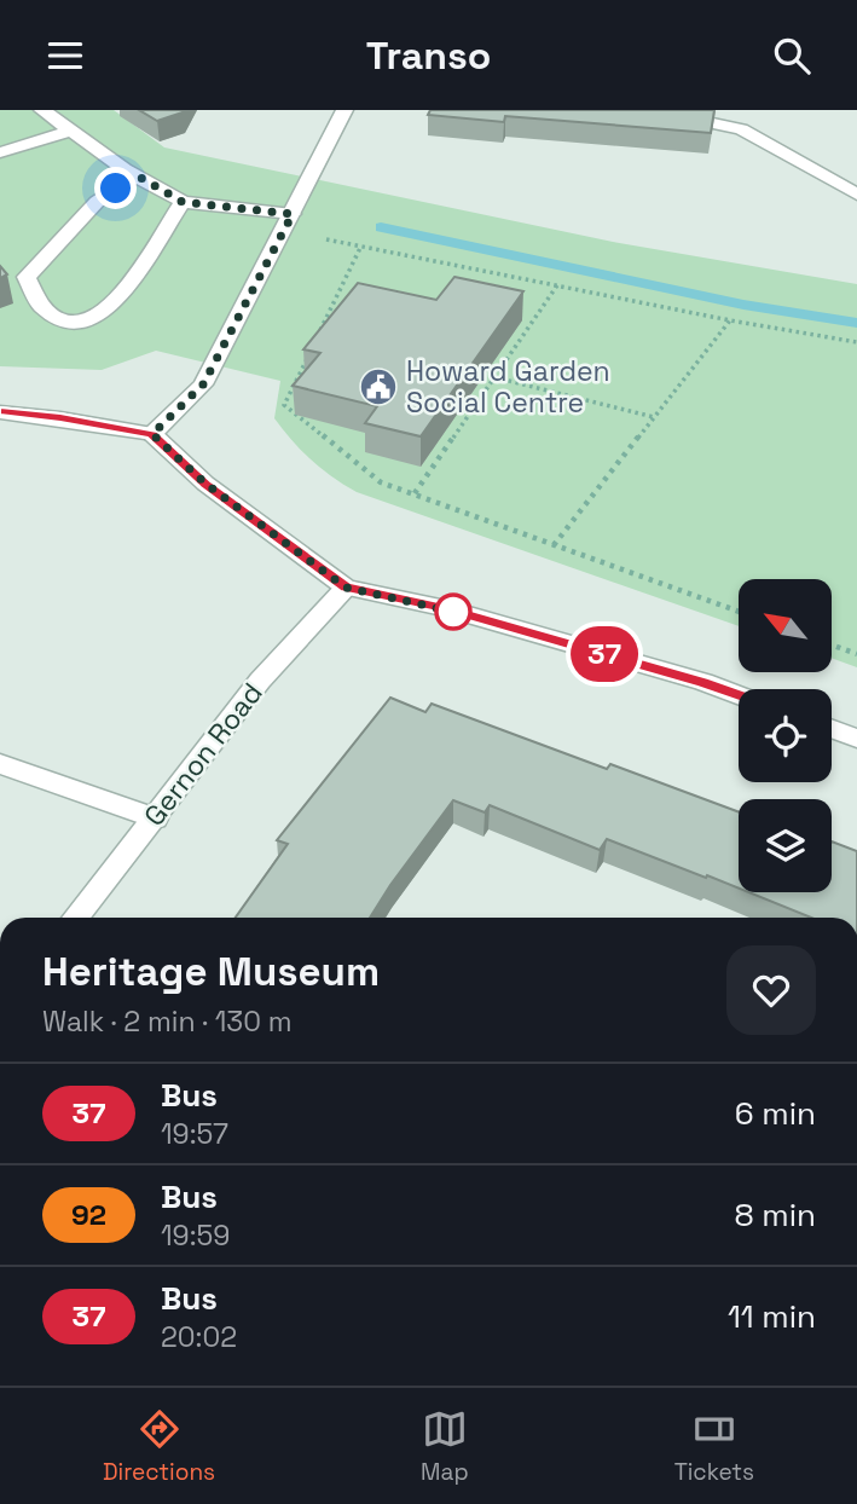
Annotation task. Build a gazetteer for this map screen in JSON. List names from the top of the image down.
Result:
{
  "streets": {
    "street": ["Gernon Road"]
  },
  "places": {
    "public building": ["Howard Garden Social Centre"]
  },
  "lines": ["bus line 37"],
  "north": "top left",
  "page": {
    "header": "Transo",
    "on_map": "37",
    "heading": ["Heritage Museum", "Walk · 2 min · 130 m"],
    "list": [
      {
        "mark": "37",
        "name": "Bus",
        "note": "19:57",
        "value": "6 min"
      },
      {
        "mark": "92",
        "name": "Bus",
        "note": "19:59",
        "value": "8 min"
      },
      {
        "mark": "37",
        "name": "Bus",
        "note": "20:02",
        "value": "11 min"
      }
    ],
    "tabs": ["Directions", "Map", "Tickets"]
  }
}
